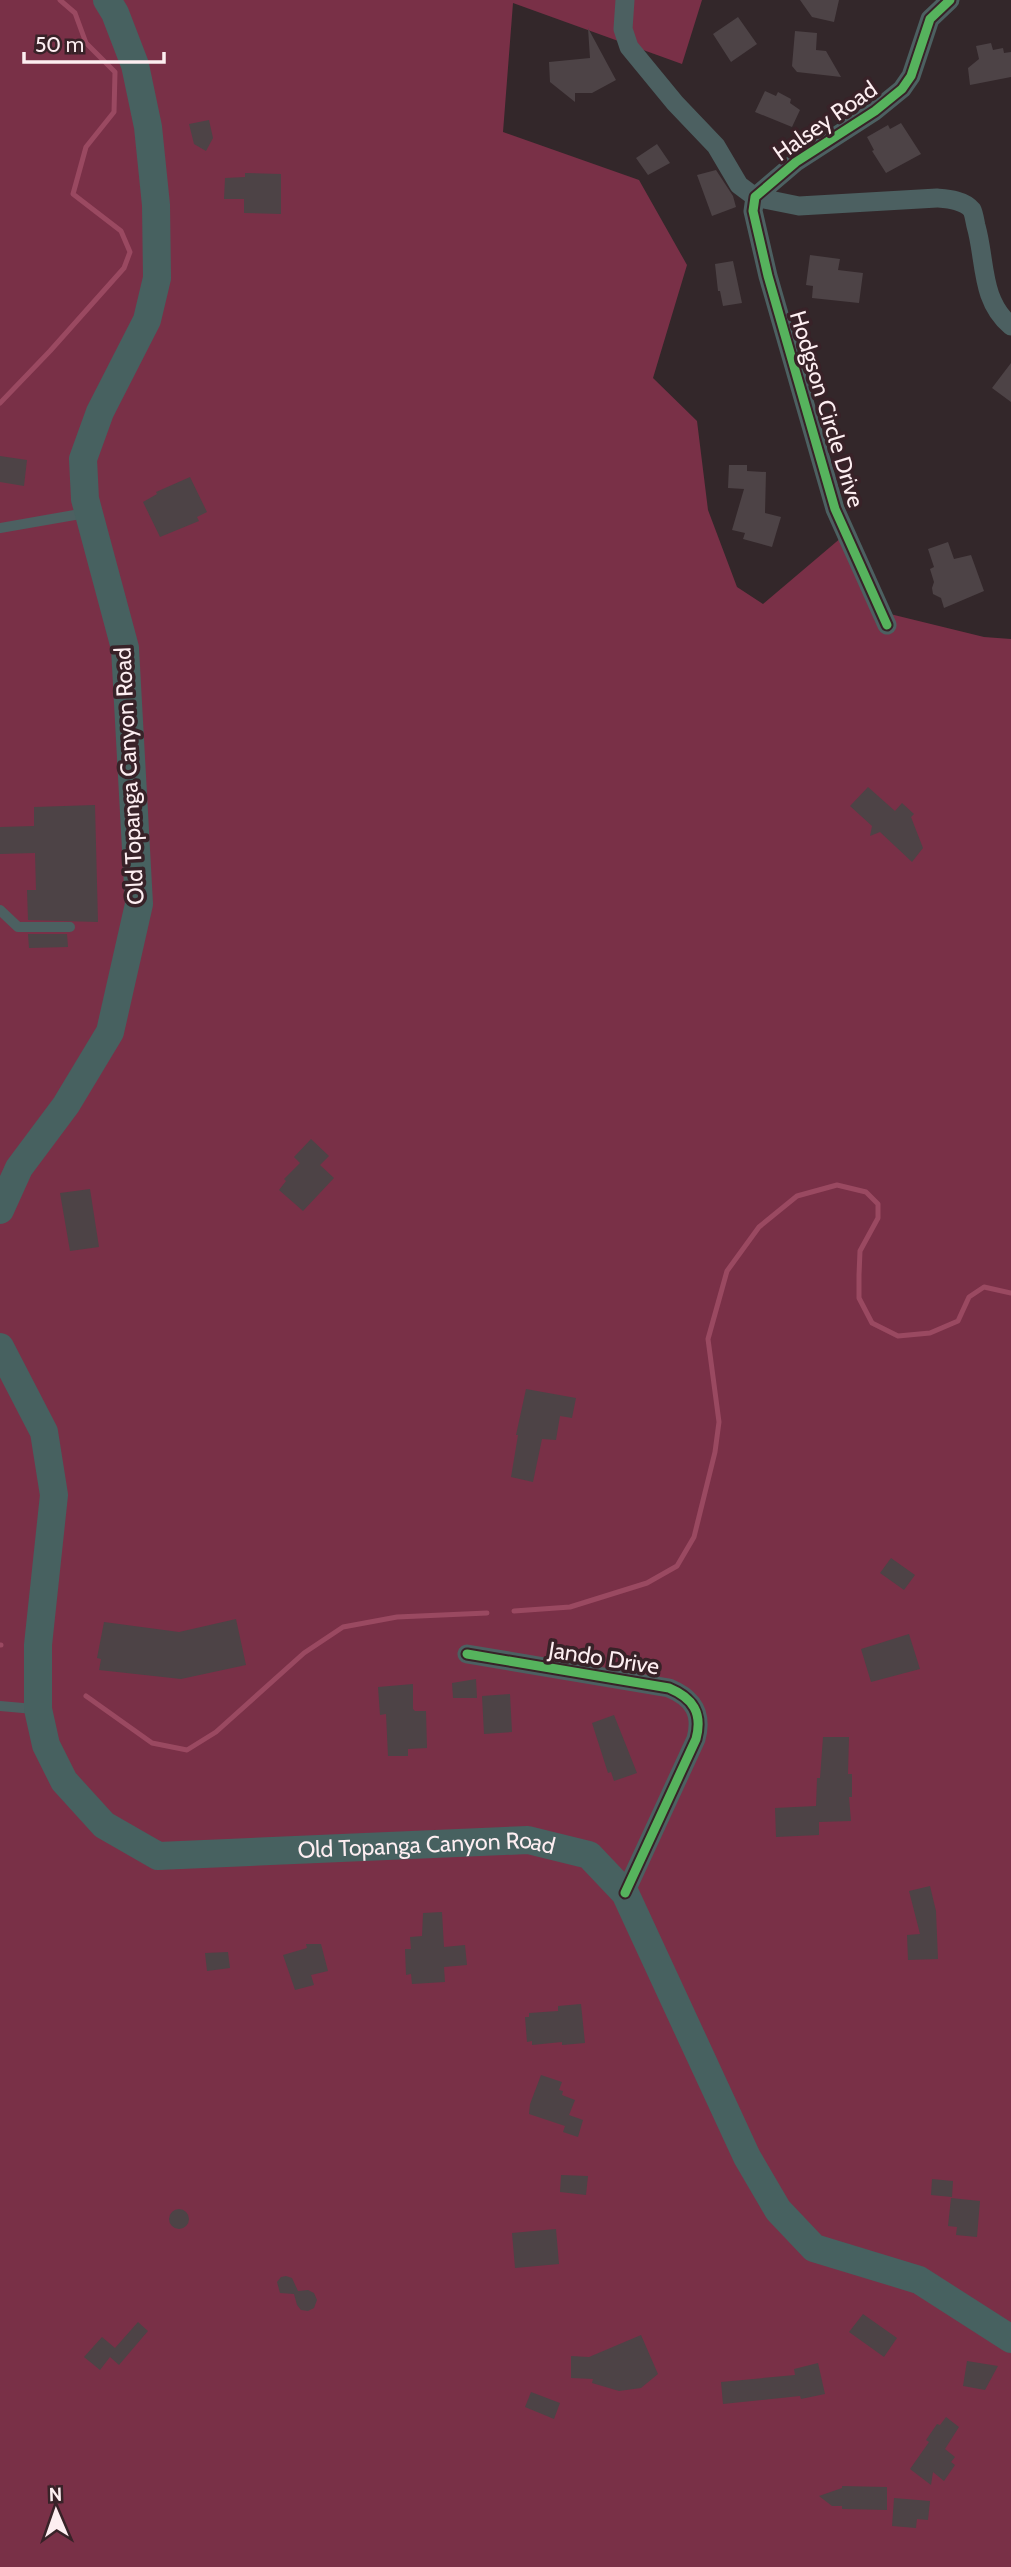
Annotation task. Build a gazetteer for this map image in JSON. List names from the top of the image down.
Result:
{
  "streets": {
    "main road": ["Old Topanga Canyon Road"],
    "street": ["Halsey Road", "Hodgson Circle Drive", "Jando Drive"]
  },
  "crossings": [
    ["Halsey Road", "Hodgson Circle Drive"],
    ["Old Topanga Canyon Road", "Jando Drive"]
  ],
  "scale_bar": "50 m",
  "north": "top"
}
